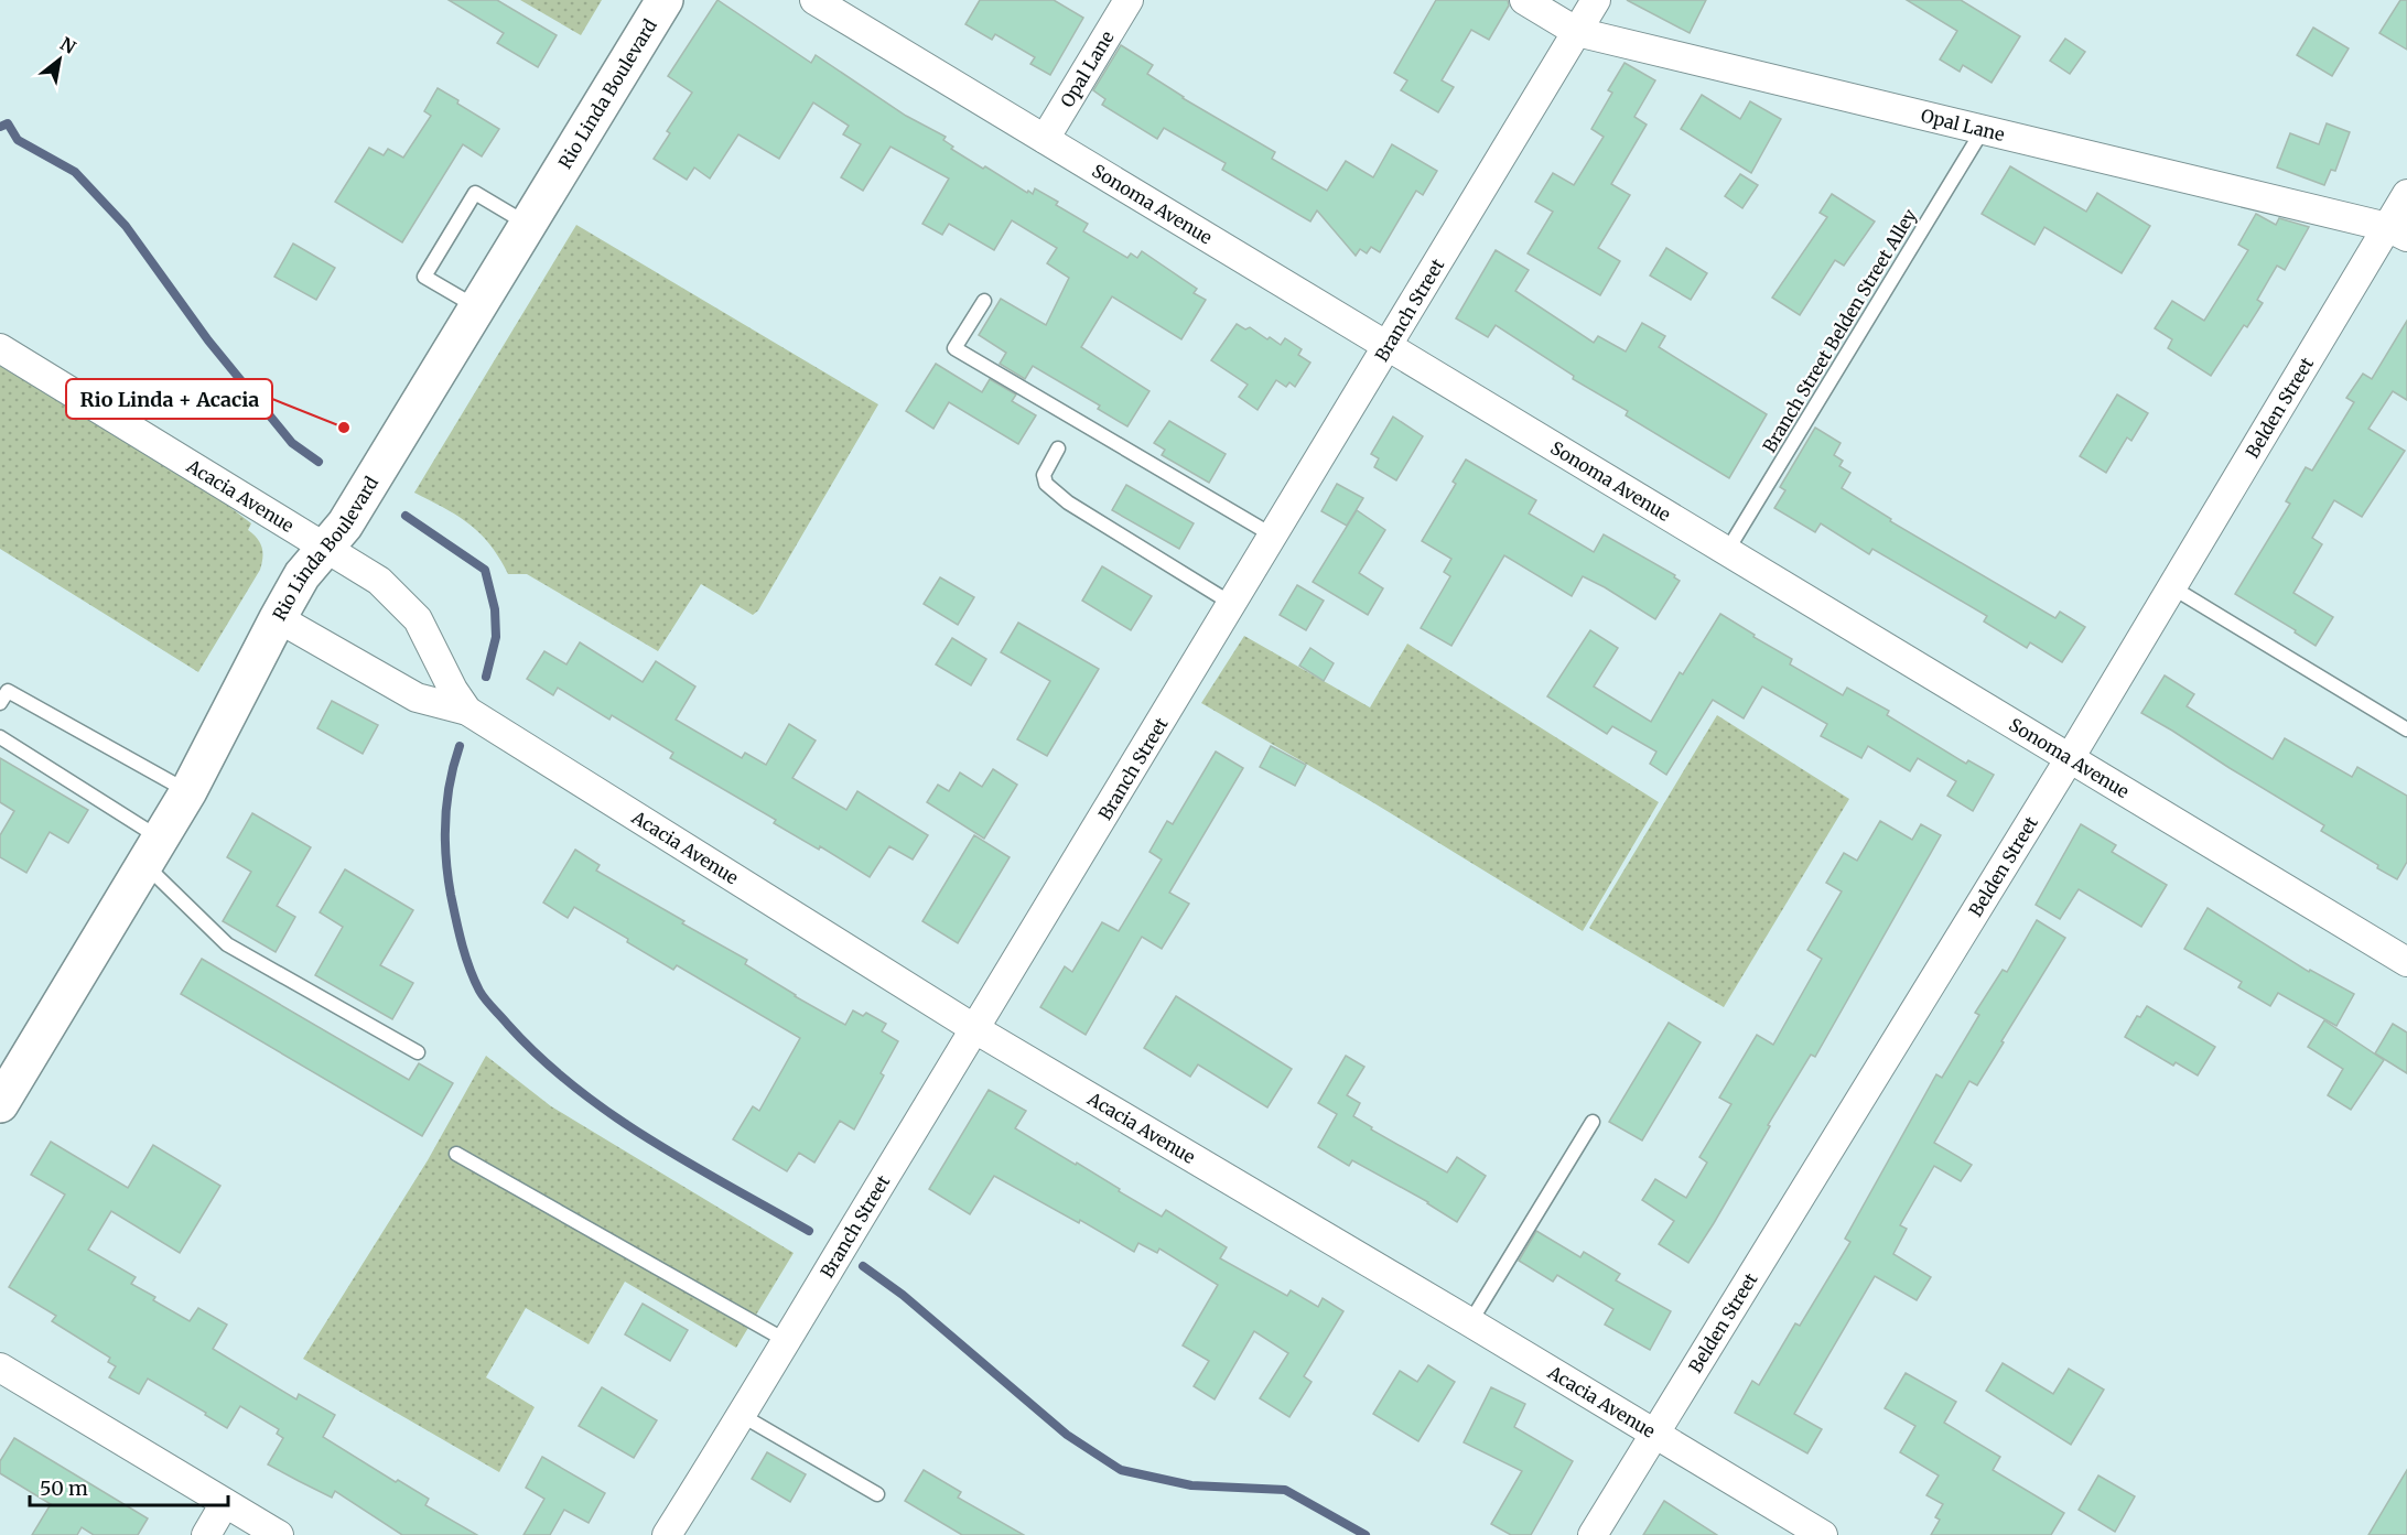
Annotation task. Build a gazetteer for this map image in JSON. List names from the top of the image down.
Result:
{
  "streets": {
    "main road": ["Rio Linda Boulevard"],
    "street": [
      "Opal Lane",
      "Sonoma Avenue",
      "Branch Street",
      "Belden Street",
      "Acacia Avenue"
    ],
    "lane": ["Branch Street Belden Street Alley"]
  },
  "crossings": [
    ["Opal Lane", "Sonoma Avenue"],
    ["Opal Lane", "Branch Street"],
    ["Opal Lane", "Branch Street Belden Street Alley"],
    ["Opal Lane", "Belden Street"],
    ["Rio Linda Boulevard", "Acacia Avenue"],
    ["Sonoma Avenue", "Branch Street"],
    ["Sonoma Avenue", "Branch Street Belden Street Alley"],
    ["Sonoma Avenue", "Belden Street"],
    ["Branch Street", "Acacia Avenue"],
    ["Belden Street", "Acacia Avenue"]
  ],
  "places": ["Rio Linda + Acacia"],
  "scale_bar": "50 m",
  "north": "top right"
}
